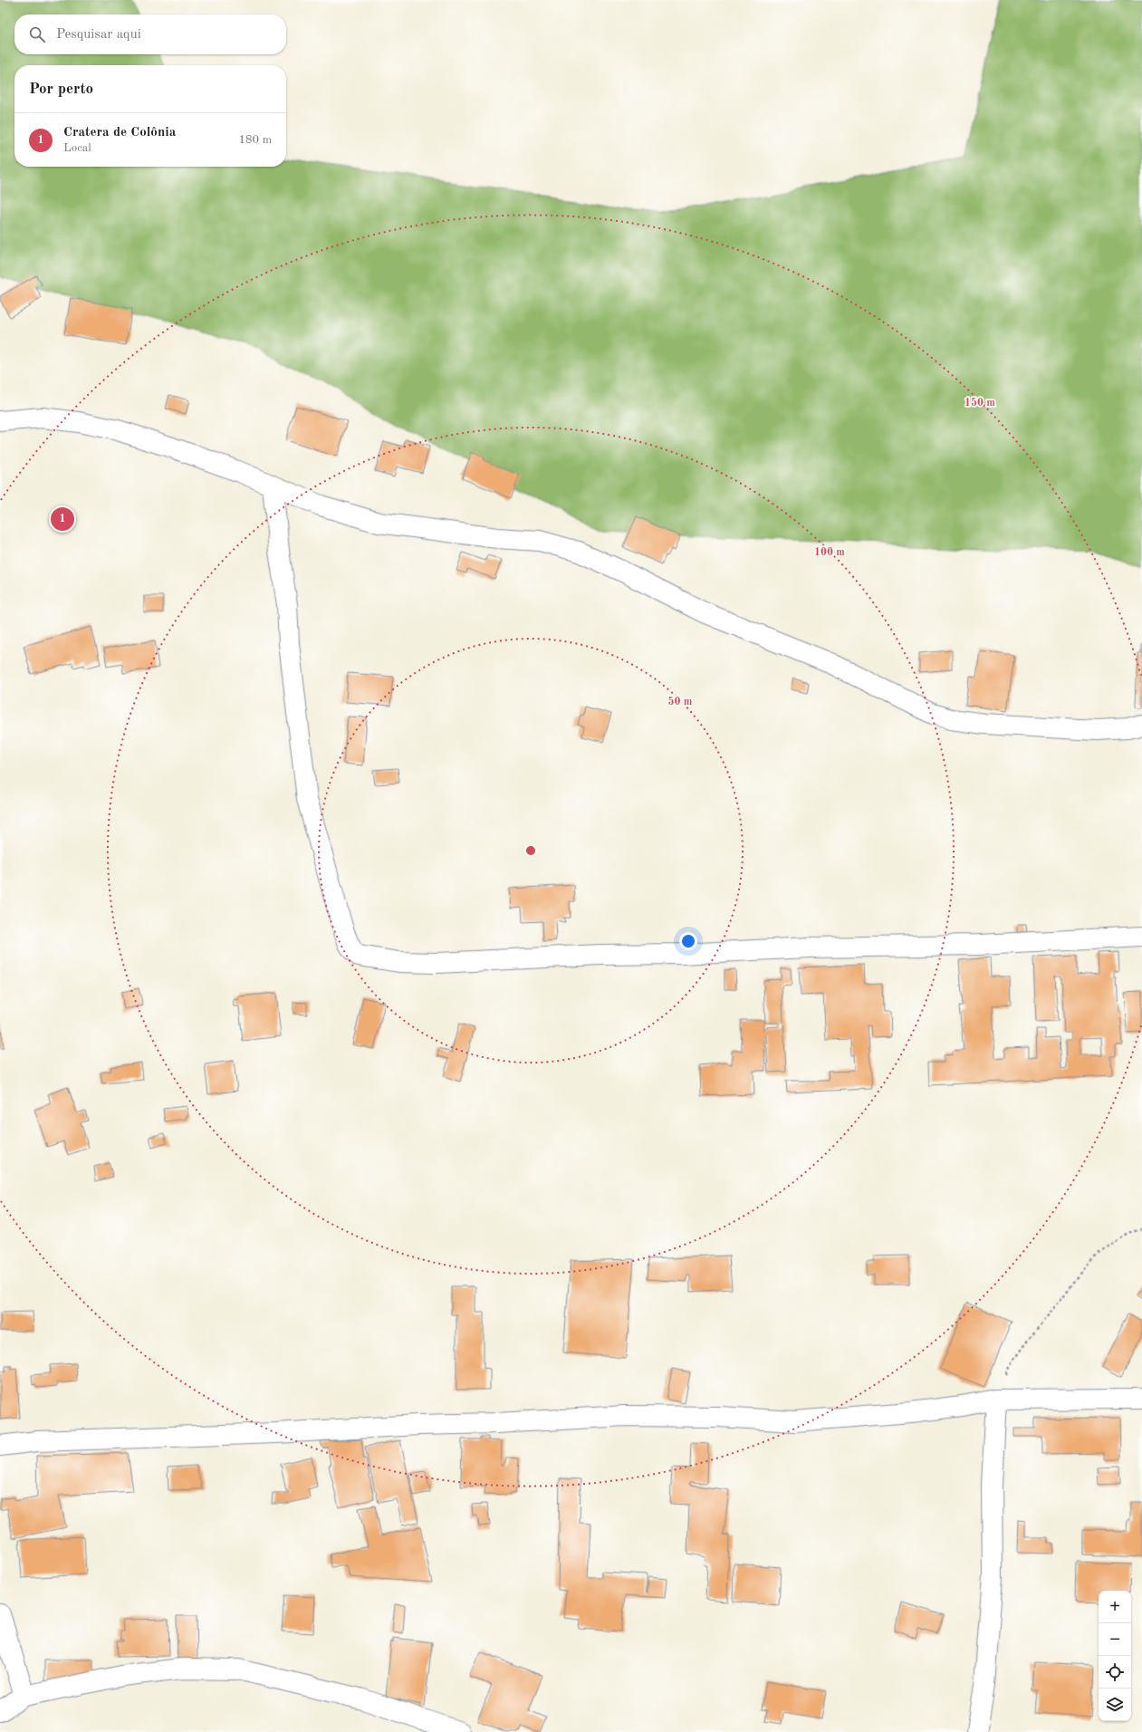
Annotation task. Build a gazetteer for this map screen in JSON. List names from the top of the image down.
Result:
{
  "page": {
    "search": "Pesquisar aqui",
    "heading": "Por perto",
    "list": [
      {
        "mark": "1",
        "name": "Cratera de Colônia",
        "note": "Local",
        "value": "180 m"
      }
    ],
    "pins": "1",
    "map_buttons": ["+", "−"]
  },
  "rings": ["150 m", "100 m", "50 m"]
}
